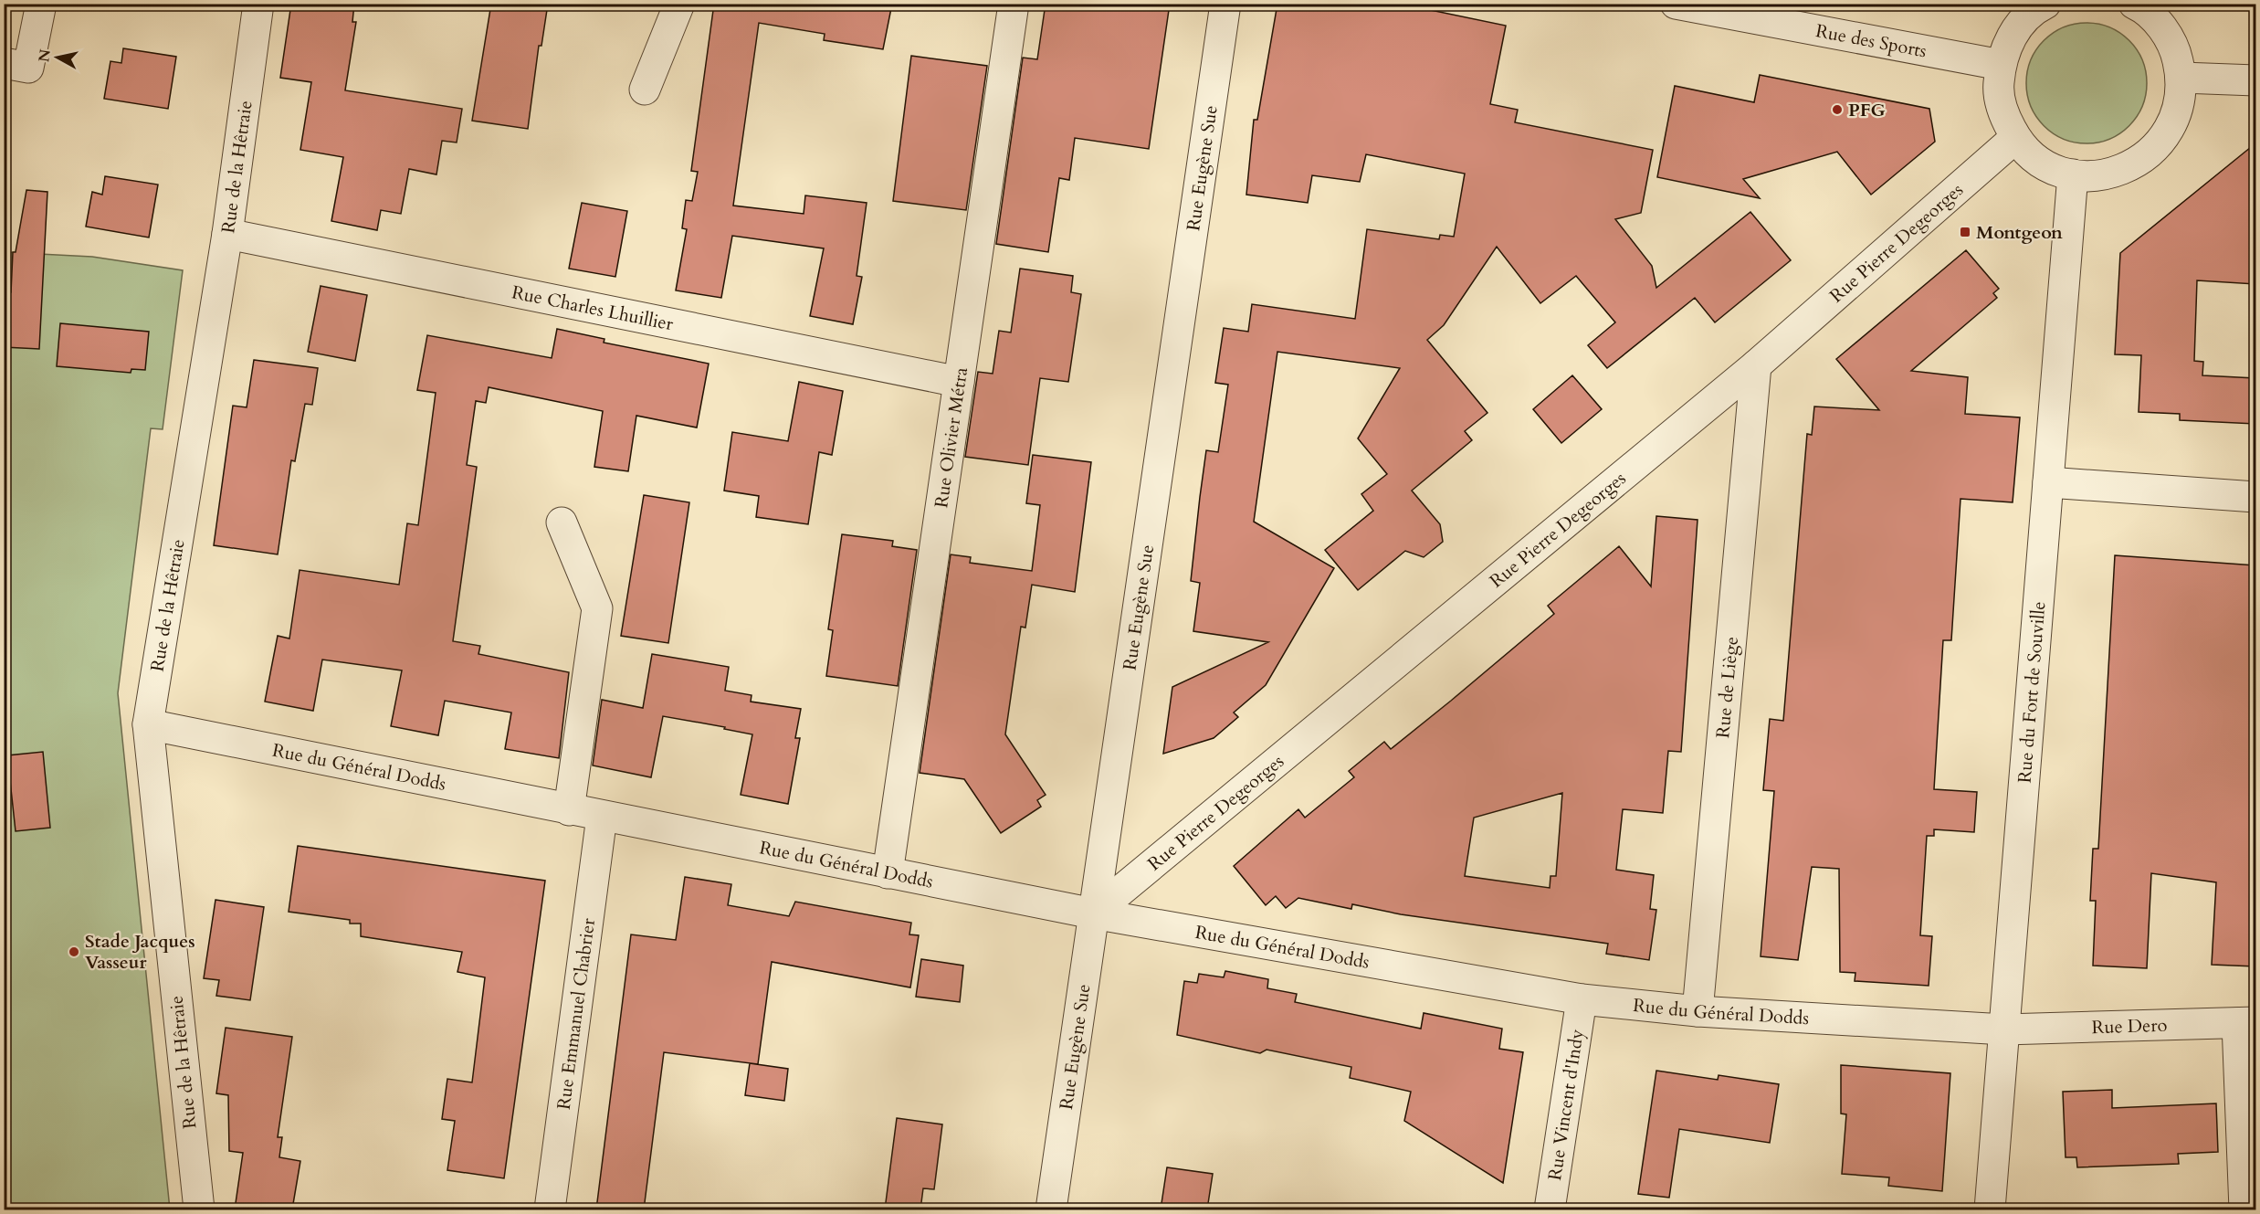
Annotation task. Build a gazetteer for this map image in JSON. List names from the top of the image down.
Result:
{
  "streets": {
    "street": [
      "Rue des Sports",
      "Rue de la Hêtraie",
      "Rue Eugène Sue",
      "Rue Pierre Degeorges",
      "Rue Charles Lhuillier",
      "Rue Olivier Métra",
      "Rue de Liège",
      "Rue du Fort de Souville",
      "Rue du Général Dodds",
      "Rue Emmanuel Chabrier",
      "Rue Dero",
      "Rue Vincent d'Indy"
    ]
  },
  "crossings": [
    ["Rue de la Hêtraie", "Rue Charles Lhuillier"],
    ["Rue de la Hêtraie", "Rue du Général Dodds"],
    ["Rue Eugène Sue", "Rue Pierre Degeorges"],
    ["Rue Eugène Sue", "Rue du Général Dodds"],
    ["Rue Pierre Degeorges", "Rue de Liège"],
    ["Rue Pierre Degeorges", "Rue du Général Dodds"],
    ["Rue Charles Lhuillier", "Rue Olivier Métra"],
    ["Rue Olivier Métra", "Rue du Général Dodds"],
    ["Rue de Liège", "Rue du Général Dodds"],
    ["Rue du Fort de Souville", "Rue du Général Dodds"],
    ["Rue du Fort de Souville", "Rue Dero"],
    ["Rue du Général Dodds", "Rue Emmanuel Chabrier"],
    ["Rue du Général Dodds", "Rue Dero"],
    ["Rue du Général Dodds", "Rue Vincent d'Indy"]
  ],
  "places": {
    "other": ["PFG", "Stade Jacques Vasseur"],
    "transit": ["Montgeon"]
  },
  "north": "left"
}
